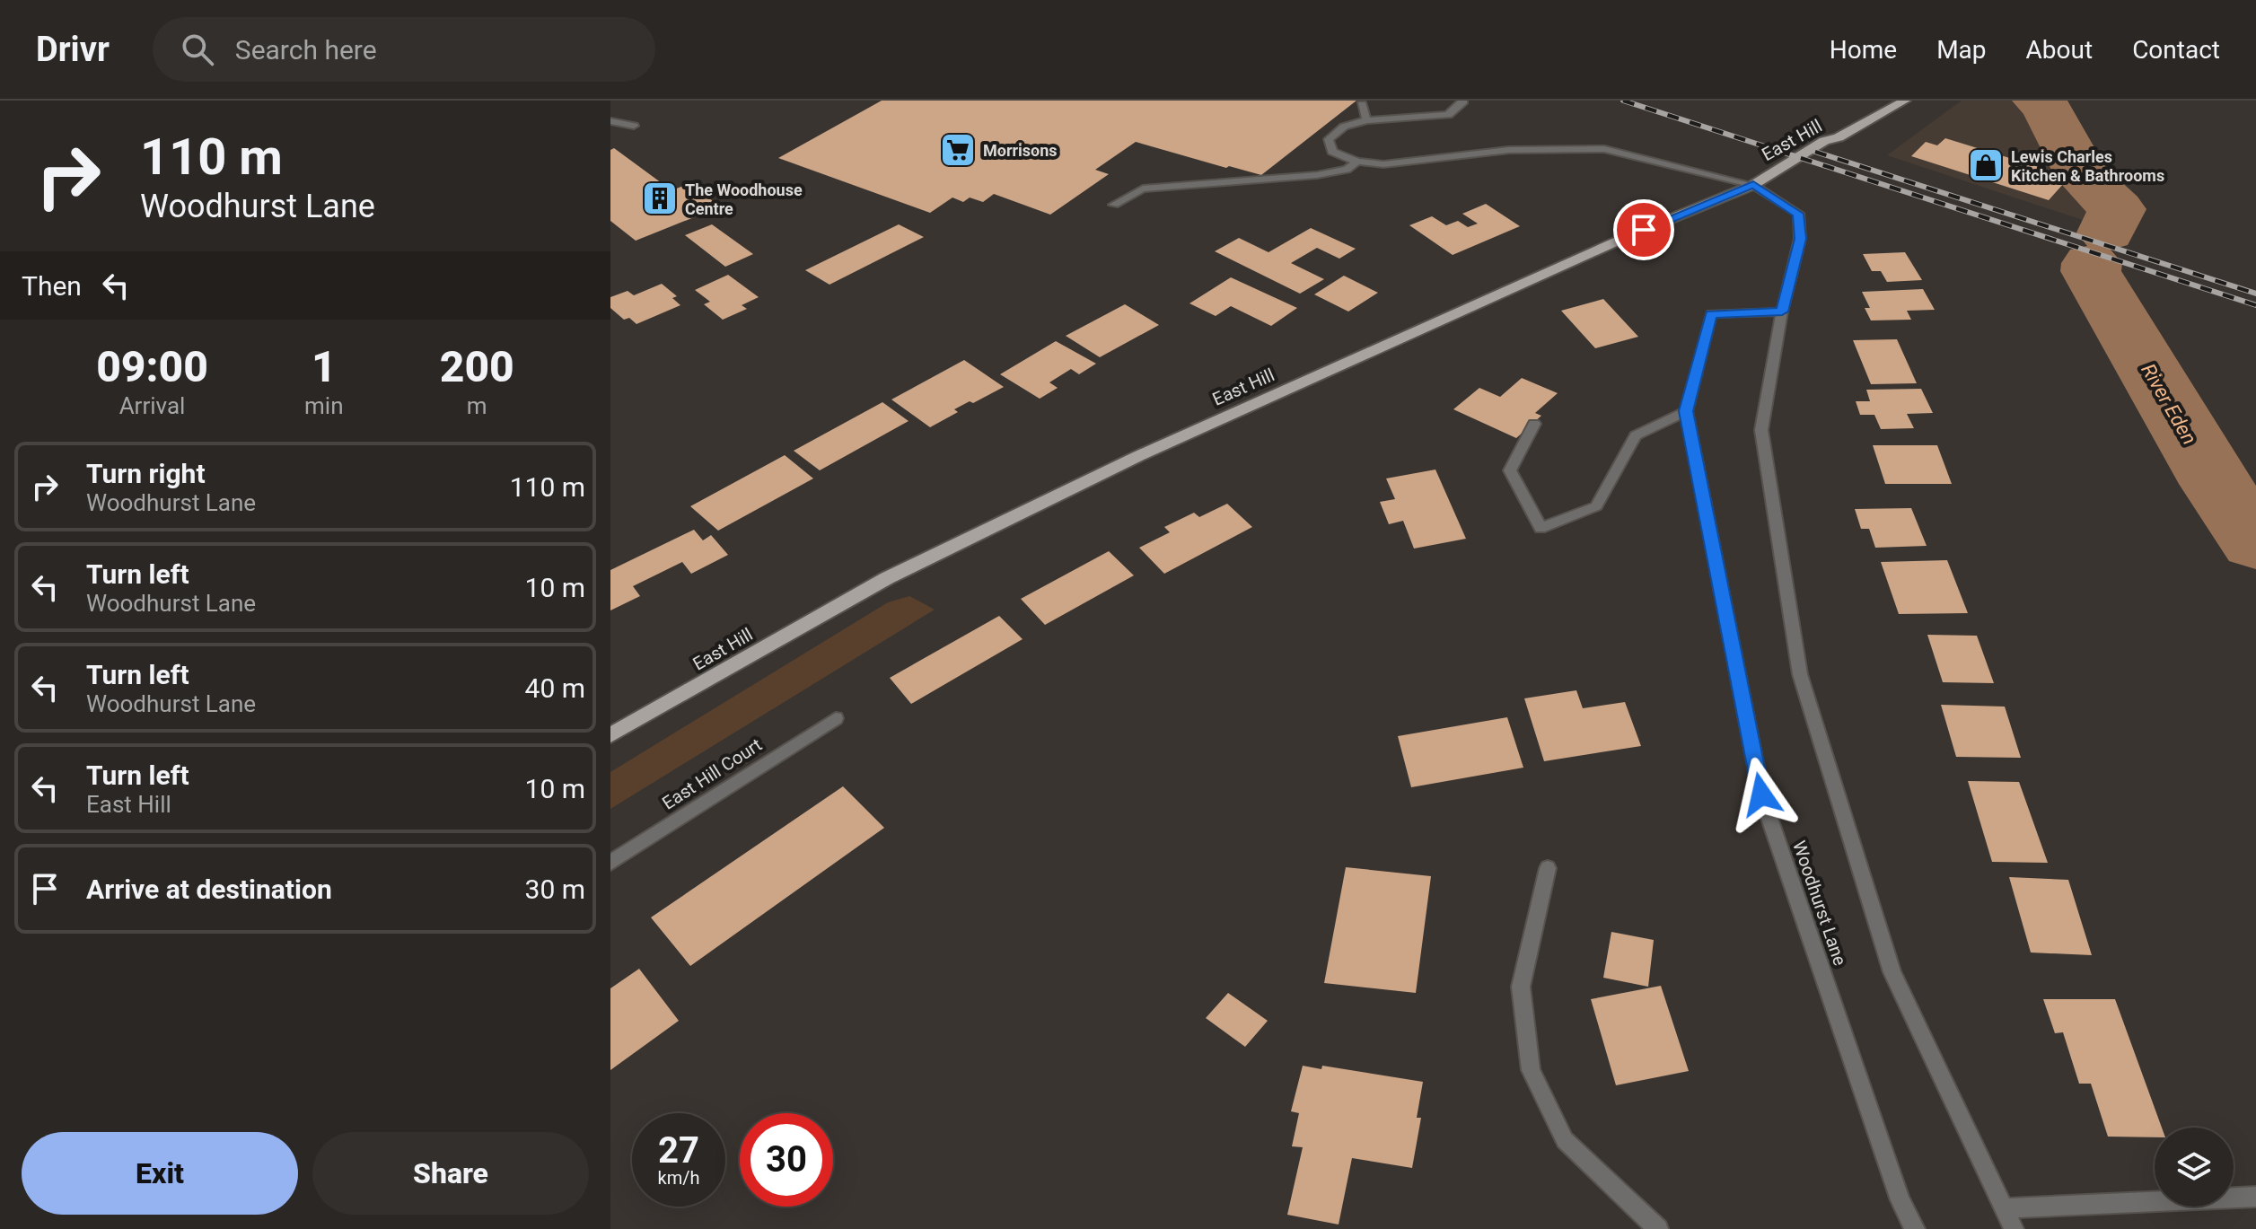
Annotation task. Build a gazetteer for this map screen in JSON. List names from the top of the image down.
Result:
{
  "streets": {
    "main road": ["East Hill"],
    "street": ["East Hill Court", "Woodhurst Lane"]
  },
  "water": ["River Eden"],
  "places": {
    "supermarket": ["Morrisons"],
    "shop": ["Lewis Charles Kitchen & Bathrooms"],
    "building": ["The Woodhouse Centre"]
  },
  "page": {
    "header": "Drivr",
    "search": "Search here",
    "nav": [
      "Home",
      "Map",
      "About",
      "Contact"
    ],
    "turn": ["110 m", "Woodhurst Lane"],
    "then": "Then",
    "eta": [
      "09:00",
      "Arrival",
      "1",
      "min",
      "200",
      "m"
    ],
    "list": [
      {
        "name": "Turn right",
        "note": "Woodhurst Lane",
        "value": "110 m"
      },
      {
        "name": "Turn left",
        "note": "Woodhurst Lane",
        "value": "10 m"
      },
      {
        "name": "Turn left",
        "note": "Woodhurst Lane",
        "value": "40 m"
      },
      {
        "name": "Turn left",
        "note": "East Hill",
        "value": "10 m"
      },
      {
        "name": "Arrive at destination",
        "value": "30 m"
      }
    ],
    "speed": "27 km/h",
    "limit": "30",
    "buttons": ["Exit", "Share"]
  }
}
